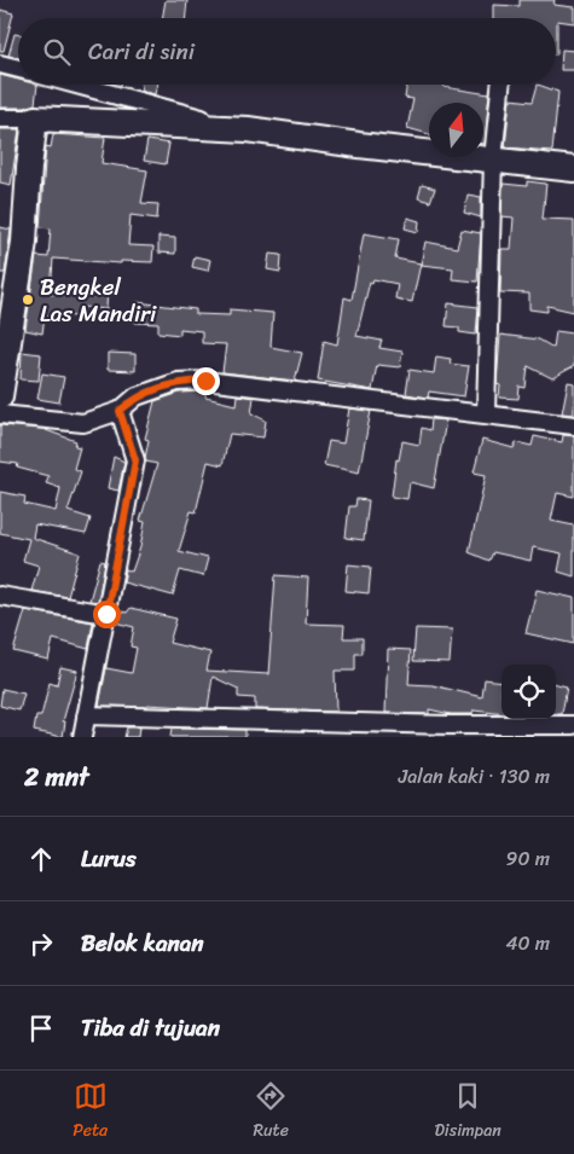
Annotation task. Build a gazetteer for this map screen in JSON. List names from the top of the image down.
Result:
{
  "places": ["Bengkel Las Mandiri"],
  "north": "top",
  "page": {
    "search": "Cari di sini",
    "heading": ["2 mnt", "Jalan kaki · 130 m"],
    "list": [
      ["Lurus", "90 m"],
      ["Belok kanan", "40 m"],
      "Tiba di tujuan"
    ],
    "nav": ["Peta", "Rute", "Disimpan"]
  }
}
